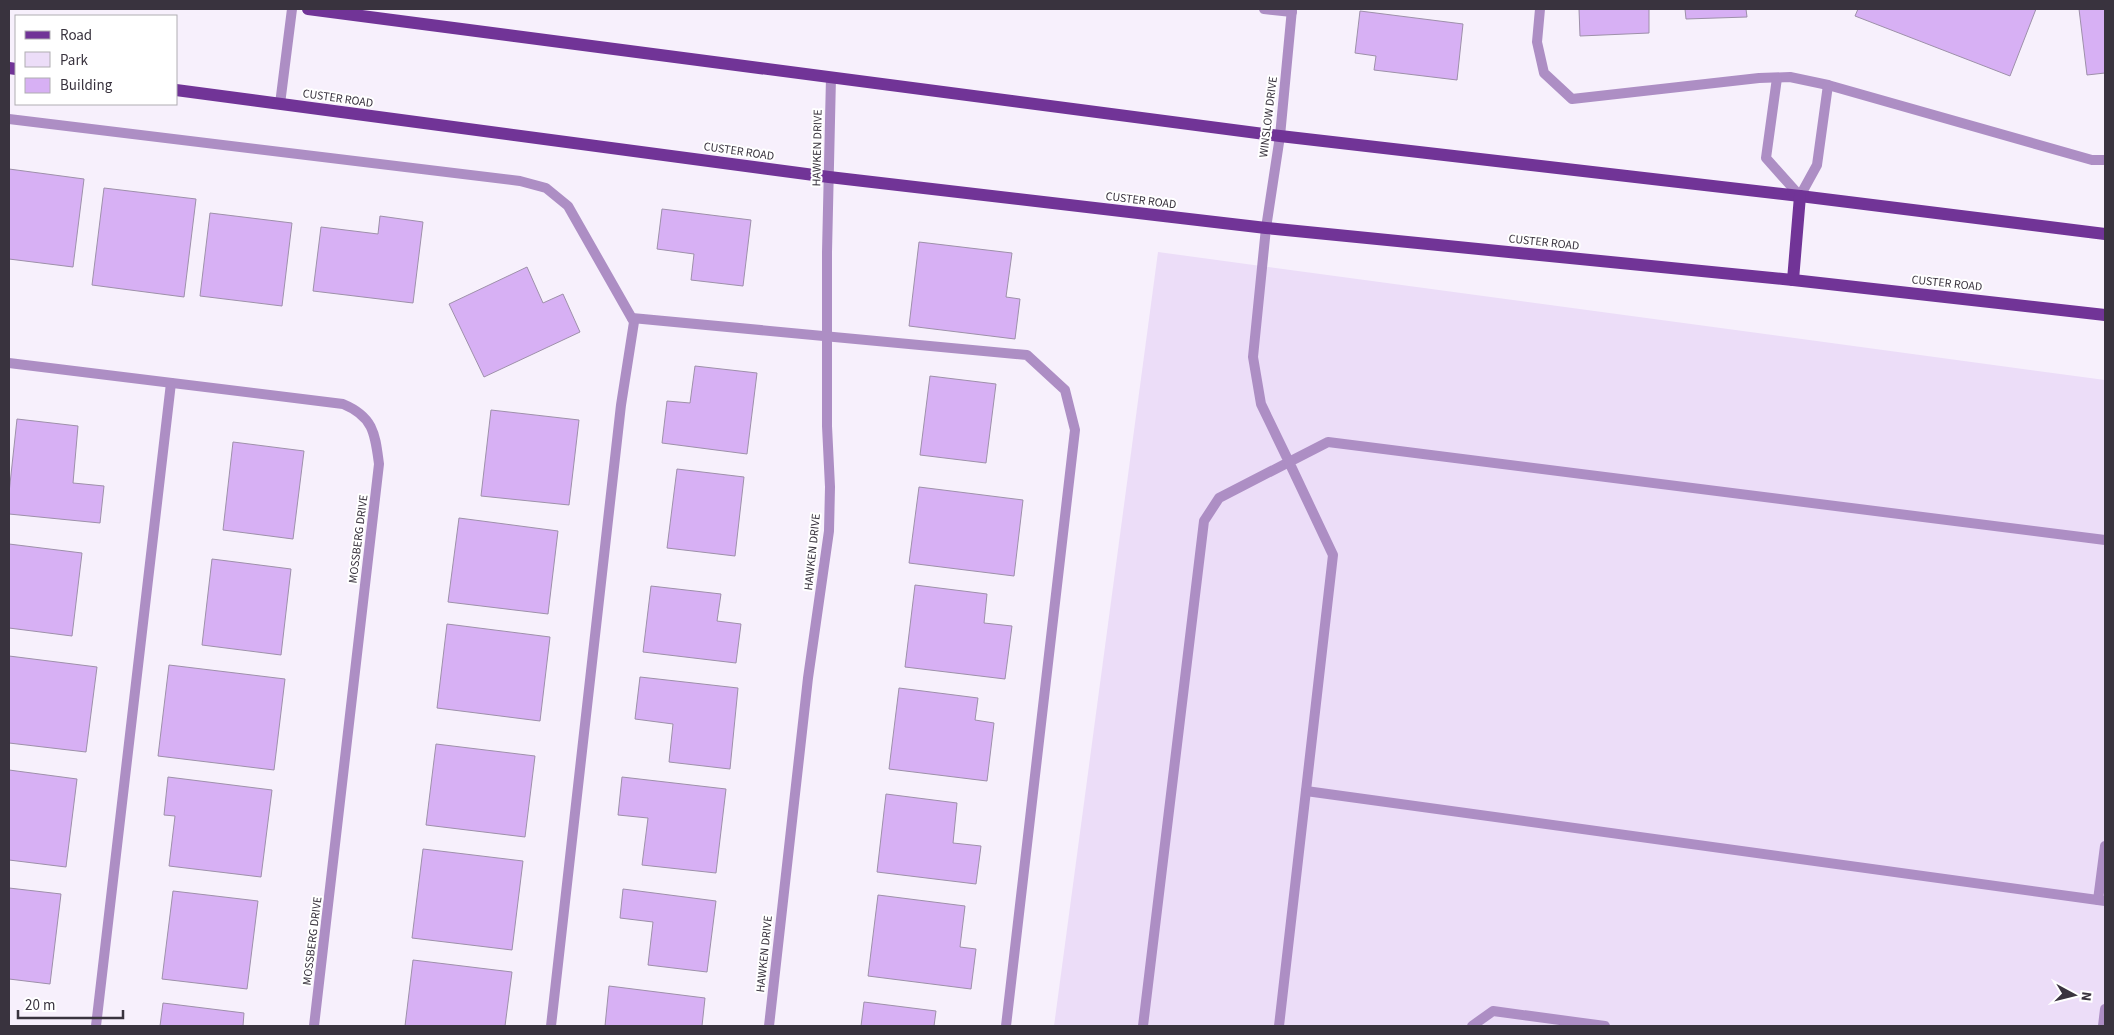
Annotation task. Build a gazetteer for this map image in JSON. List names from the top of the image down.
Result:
{
  "streets": {
    "main road": ["CUSTER ROAD"],
    "street": ["WINSLOW DRIVE", "HAWKEN DRIVE", "MOSSBERG DRIVE"]
  },
  "crossings": [
    ["CUSTER ROAD", "WINSLOW DRIVE"],
    ["CUSTER ROAD", "HAWKEN DRIVE"]
  ],
  "legend": ["Road", "Park", "Building"],
  "scale_bar": "20 m",
  "north": "right"
}
